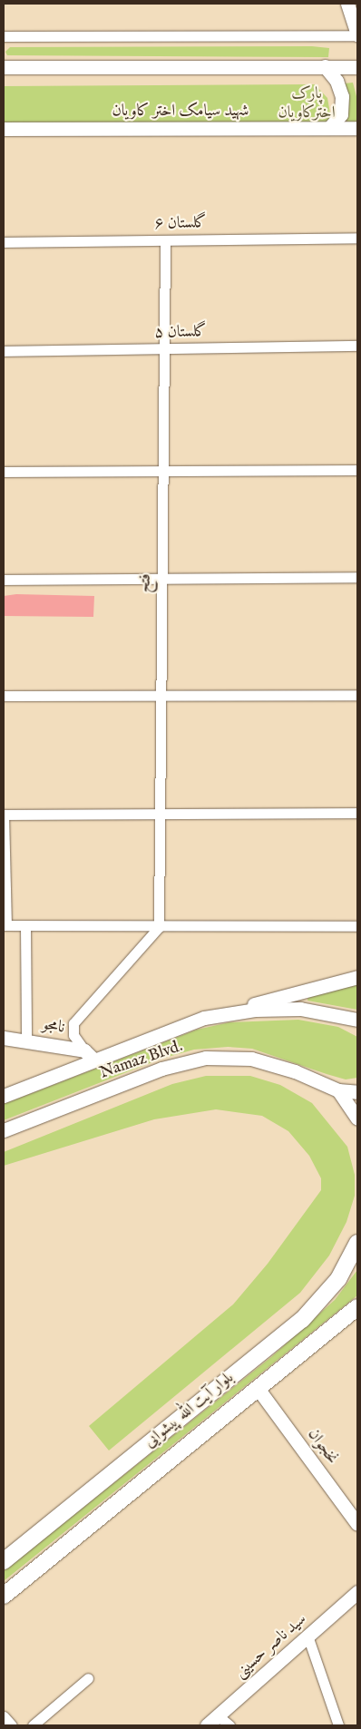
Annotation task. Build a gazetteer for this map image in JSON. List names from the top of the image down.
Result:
{
  "streets": {
    "main road": ["بلوار آیت الله پیشوایی"],
    "street": [
      "شهید سیامک اختر کاویان",
      "گلستان ۶",
      "گلستان ۵",
      "فتح",
      "نامجو",
      "Namaz Blvd.",
      "نخجوان",
      "سید ناصر حسینی"
    ]
  },
  "crossings": [
    ["گلستان ۶", "فتح"],
    ["گلستان ۵", "فتح"],
    ["نامجو", "Namaz Blvd."],
    ["بلوار آیت الله پیشوایی", "نخجوان"]
  ],
  "parks": ["پارک اخترکاویان"]
}
